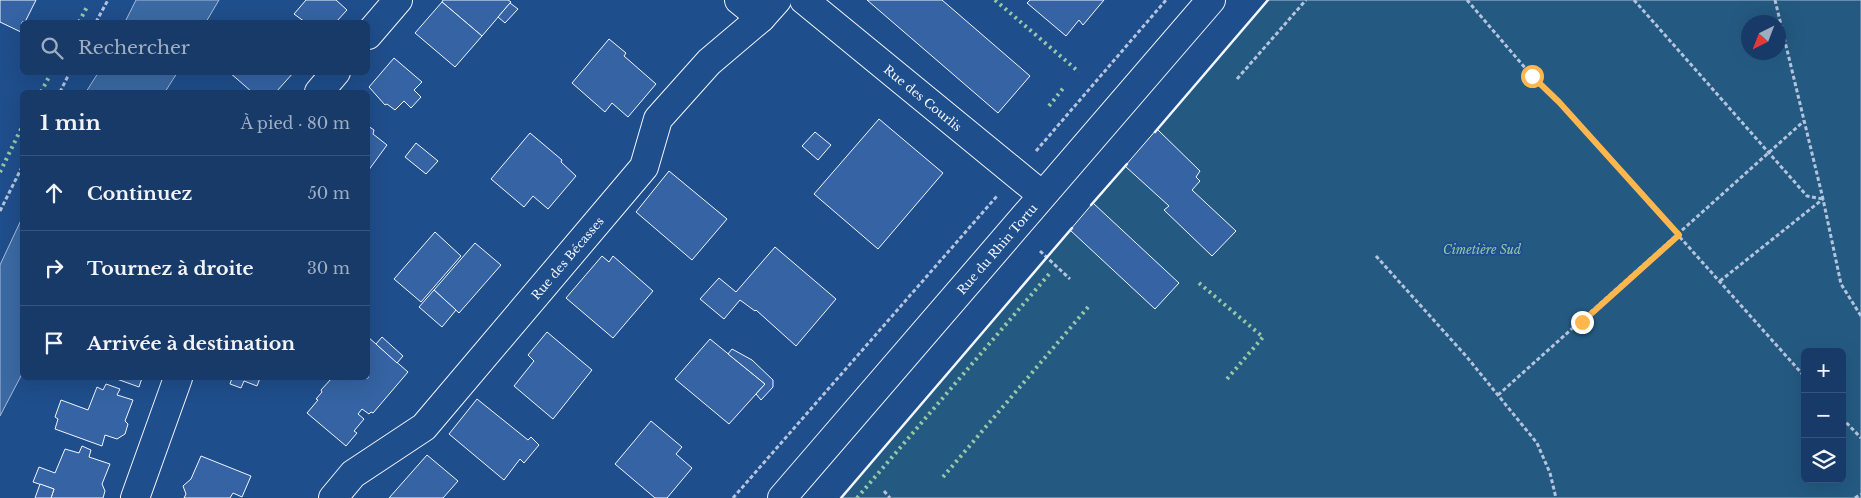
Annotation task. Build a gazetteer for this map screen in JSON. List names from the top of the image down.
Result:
{
  "streets": {
    "street": ["Rue des Courlis", "Rue du Rhin Tortu", "Rue des Bécasses"]
  },
  "crossings": [
    ["Rue des Courlis", "Rue du Rhin Tortu"]
  ],
  "parks": ["Cimetière Sud"],
  "north": "bottom left",
  "page": {
    "search": "Rechercher",
    "heading": ["1 min", "À pied · 80 m"],
    "list": [
      ["Continuez", "50 m"],
      ["Tournez à droite", "30 m"],
      "Arrivée à destination"
    ],
    "map_buttons": ["+", "−"]
  }
}
